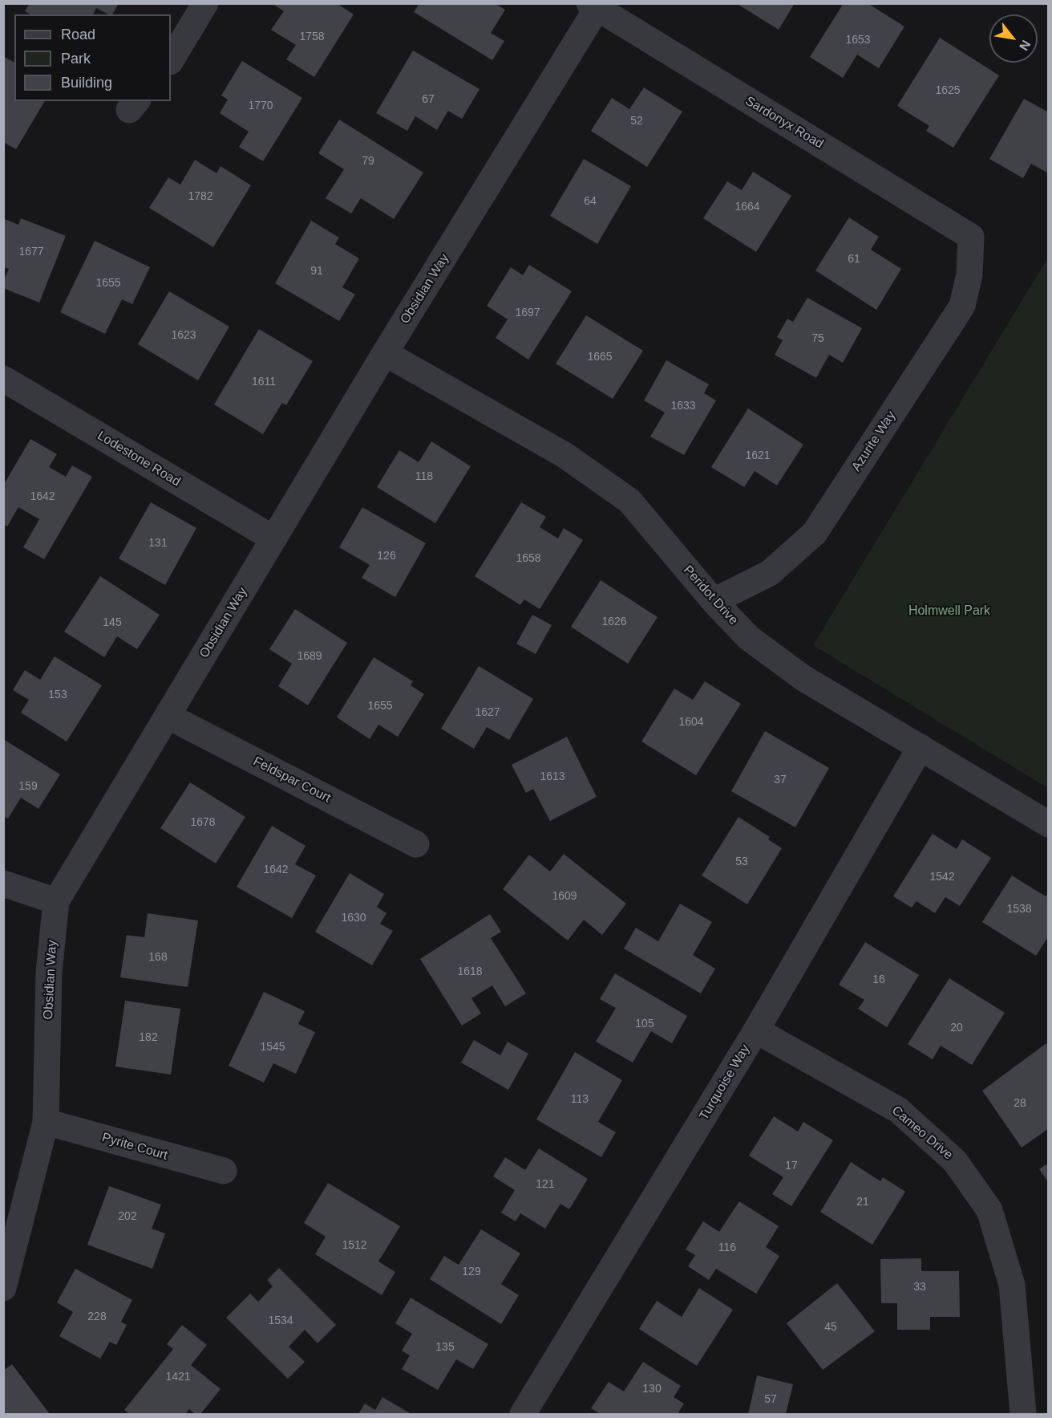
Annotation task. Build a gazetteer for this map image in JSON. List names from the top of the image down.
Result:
{
  "streets": {
    "street": [
      "Sardonyx Road",
      "Obsidian Way",
      "Azurite Way",
      "Lodestone Road",
      "Peridot Drive",
      "Feldspar Court",
      "Turquoise Way",
      "Cameo Drive",
      "Pyrite Court"
    ]
  },
  "crossings": [
    ["Sardonyx Road", "Obsidian Way"],
    ["Sardonyx Road", "Azurite Way"],
    ["Obsidian Way", "Lodestone Road"],
    ["Obsidian Way", "Peridot Drive"],
    ["Obsidian Way", "Feldspar Court"],
    ["Obsidian Way", "Pyrite Court"],
    ["Azurite Way", "Peridot Drive"],
    ["Peridot Drive", "Turquoise Way"],
    ["Turquoise Way", "Cameo Drive"]
  ],
  "parks": ["Holmwell Park"],
  "house_numbers": [
    "1758",
    "1653",
    "1625",
    "67",
    "1770",
    "52",
    "79",
    "1782",
    "64",
    "1664",
    "1677",
    "61",
    "91",
    "1655",
    "1697",
    "1623",
    "75",
    "1665",
    "1611",
    "1633",
    "1621",
    "118",
    "1642",
    "131",
    "126",
    "1658",
    "1626",
    "145",
    "1689",
    "153",
    "1655",
    "1627",
    "1604",
    "1613",
    "37",
    "159",
    "1678",
    "53",
    "1642",
    "1542",
    "1609",
    "1538",
    "1630",
    "168",
    "1618",
    "16",
    "105",
    "20",
    "182",
    "1545",
    "113",
    "28",
    "17",
    "121",
    "21",
    "202",
    "1512",
    "116",
    "129",
    "33",
    "228",
    "1534",
    "45",
    "135",
    "1421",
    "130",
    "57"
  ],
  "legend": ["Road", "Park", "Building"],
  "north": "bottom right"
}
